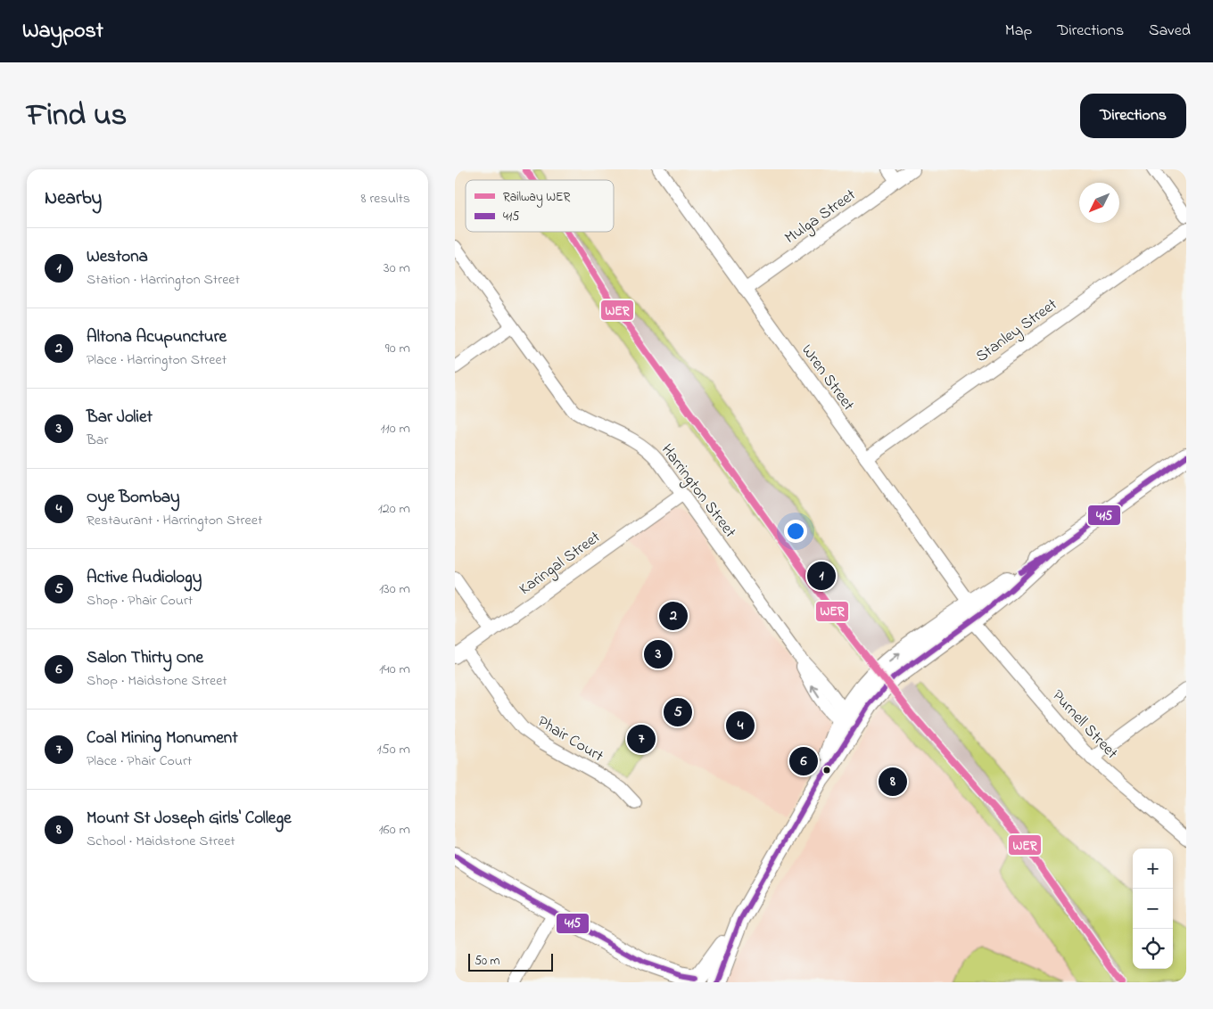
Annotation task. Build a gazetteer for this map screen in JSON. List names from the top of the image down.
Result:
{
  "streets": {
    "street": [
      "Mulga Street",
      "Stanley Street",
      "Wren Street",
      "Harrington Street",
      "Karingal Street",
      "Purnell Street",
      "Phair Court"
    ]
  },
  "crossings": [
    ["Mulga Street", "Wren Street"],
    ["Stanley Street", "Wren Street"],
    ["Wren Street", "Purnell Street"],
    ["Harrington Street", "Karingal Street"],
    ["Karingal Street", "Phair Court"]
  ],
  "lines": ["rail line WER", "transit line 415"],
  "legend": ["Railway WER", "415"],
  "scale_bar": "50 m",
  "north": "bottom left",
  "page": {
    "header": "Waypost",
    "nav": ["Map", "Directions", "Saved"],
    "title": "Find us",
    "buttons": "Directions",
    "heading": ["Nearby", "8 results"],
    "list": [
      {
        "mark": "1",
        "name": "Westona",
        "note": "Station · Harrington Street",
        "value": "30 m"
      },
      {
        "mark": "2",
        "name": "Altona Acupuncture",
        "note": "Place · Harrington Street",
        "value": "90 m"
      },
      {
        "mark": "3",
        "name": "Bar Joliet",
        "note": "Bar",
        "value": "110 m"
      },
      {
        "mark": "4",
        "name": "Oye Bombay",
        "note": "Restaurant · Harrington Street",
        "value": "120 m"
      },
      {
        "mark": "5",
        "name": "Active Audiology",
        "note": "Shop · Phair Court",
        "value": "130 m"
      },
      {
        "mark": "6",
        "name": "Salon Thirty One",
        "note": "Shop · Maidstone Street",
        "value": "140 m"
      },
      {
        "mark": "7",
        "name": "Coal Mining Monument",
        "note": "Place · Phair Court",
        "value": "150 m"
      },
      {
        "mark": "8",
        "name": "Mount St Joseph Girls' College",
        "note": "School · Maidstone Street",
        "value": "160 m"
      }
    ],
    "pins": [
      "1",
      "2",
      "3",
      "5",
      "4",
      "7",
      "6",
      "8"
    ],
    "map_buttons": ["+", "−"],
    "scale": "50 m"
  }
}
